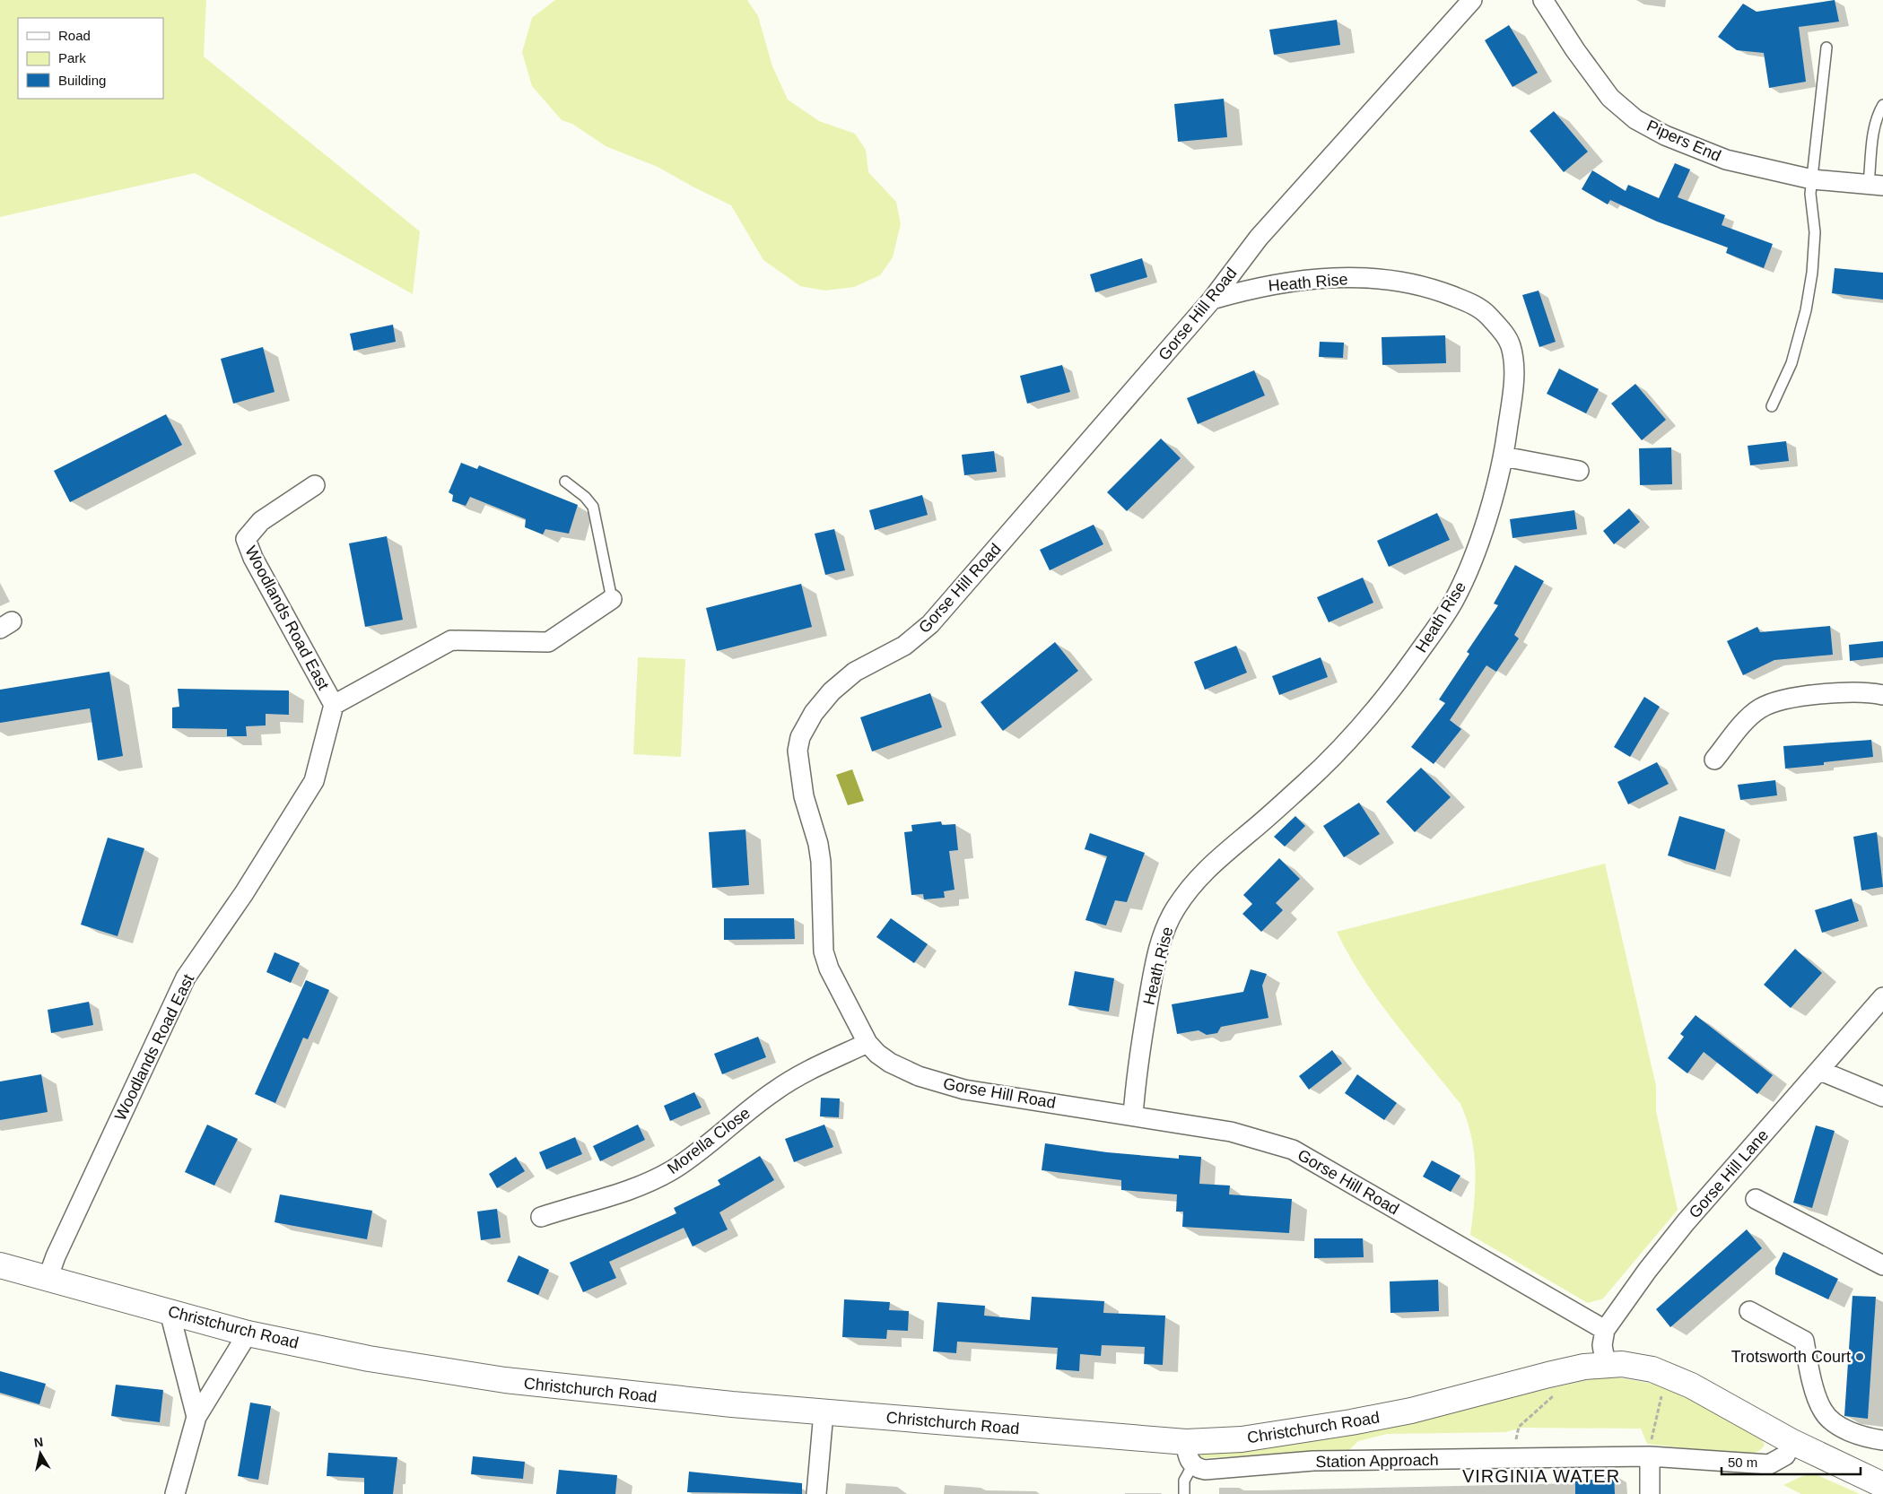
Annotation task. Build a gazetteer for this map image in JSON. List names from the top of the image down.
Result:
{
  "streets": {
    "main road": ["Christchurch Road"],
    "street": [
      "Pipers End",
      "Heath Rise",
      "Gorse Hill Road",
      "Woodlands Road East",
      "Morella Close",
      "Gorse Hill Lane",
      "Station Approach"
    ]
  },
  "crossings": [
    ["Heath Rise", "Gorse Hill Road"],
    ["Gorse Hill Road", "Morella Close"],
    ["Gorse Hill Road", "Gorse Hill Lane"],
    ["Woodlands Road East", "Christchurch Road"],
    ["Christchurch Road", "Station Approach"]
  ],
  "districts": ["VIRGINIA WATER"],
  "places": ["Trotsworth Court"],
  "legend": ["Road", "Park", "Building"],
  "scale_bar": "50 m",
  "north": "top"
}
